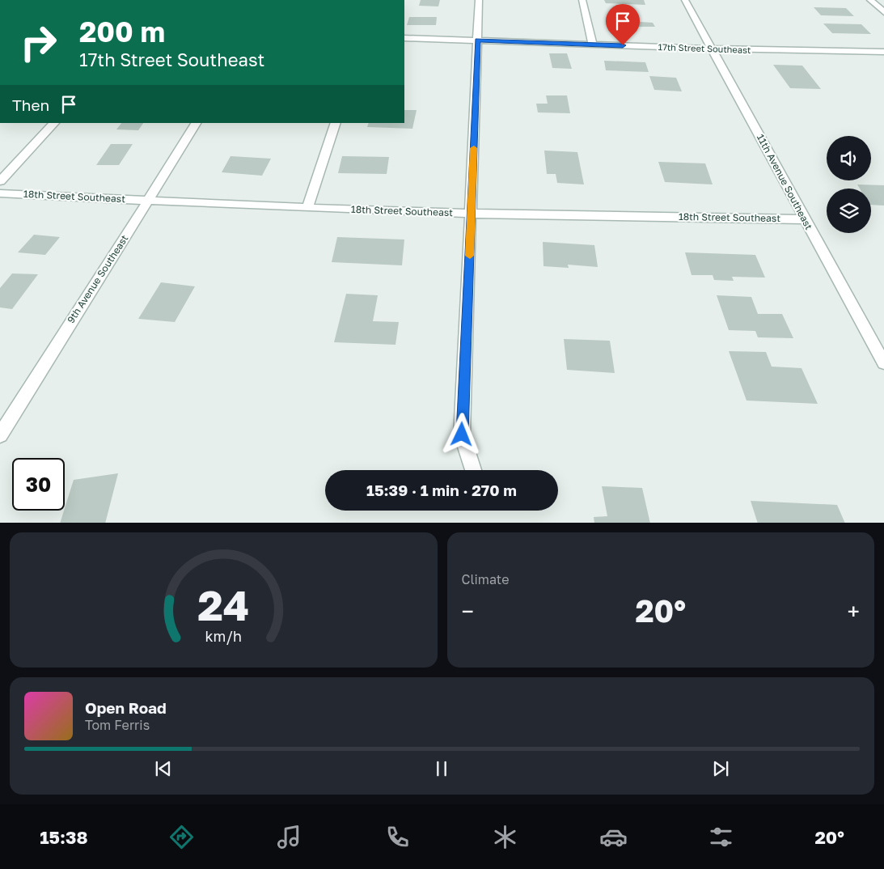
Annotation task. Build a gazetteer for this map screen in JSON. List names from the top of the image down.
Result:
{
  "streets": {
    "street": [
      "17th Street Southeast",
      "11th Avenue Southeast",
      "18th Street Southeast",
      "9th Avenue Southeast"
    ]
  },
  "crossings": [
    ["17th Street Southeast", "11th Avenue Southeast"],
    ["11th Avenue Southeast", "18th Street Southeast"],
    ["18th Street Southeast", "9th Avenue Southeast"]
  ],
  "page": {
    "turn": ["200 m", "17th Street Southeast"],
    "then": "Then",
    "limit": "30",
    "trip": "15:39 · 1 min · 270 m",
    "tile": "Climate",
    "heat": ["−", "20°", "+"],
    "song": ["Open Road", "Tom Ferris"],
    "tabs": ["15:38", "20°"],
    "gauge": ["24", "km/h"]
  }
}
